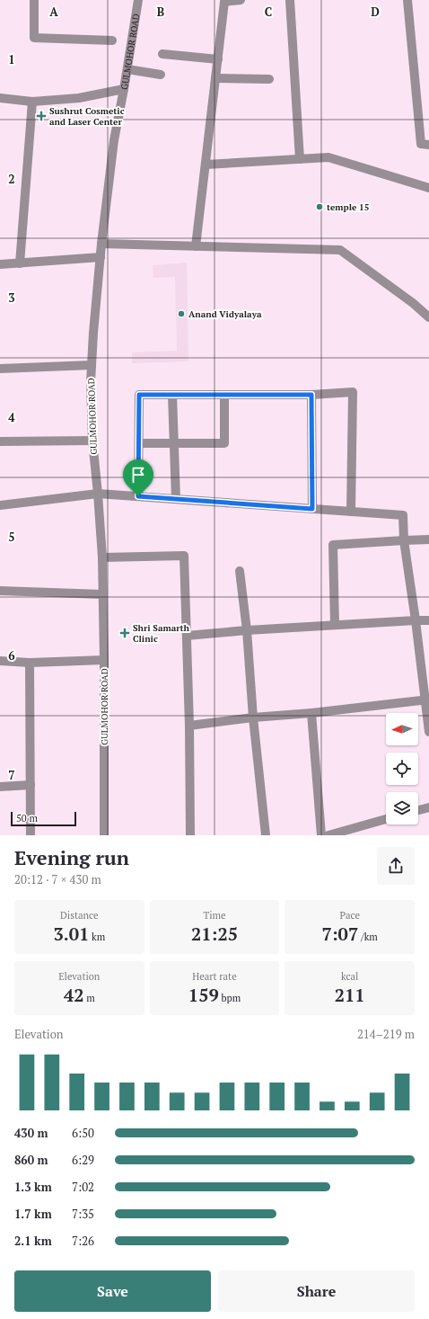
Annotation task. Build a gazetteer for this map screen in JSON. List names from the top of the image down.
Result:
{
  "streets": {
    "street": ["GULMOHOR ROAD"]
  },
  "places": {
    "health": ["Sushrut Cosmetic and Laser Center", "Shri Samarth Clinic"],
    "other": ["temple 15", "Anand Vidyalaya"]
  },
  "scale_bar": "50 m",
  "north": "left",
  "page": {
    "scale": "50 m",
    "heading": ["Evening run", "20:12 · 7 × 430 m"],
    "stats": [
      ["Distance", "3.01 km"],
      ["Time", "21:25"],
      ["Pace", "7:07 /km"],
      ["Elevation", "42 m"],
      ["Heart rate", "159 bpm"],
      ["kcal", "211"]
    ],
    "chart": ["Elevation", "214–219 m"],
    "list": [
      {
        "name": "430 m",
        "note": "6:50"
      },
      {
        "name": "860 m",
        "note": "6:29"
      },
      {
        "name": "1.3 km",
        "note": "7:02"
      },
      {
        "name": "1.7 km",
        "note": "7:35"
      },
      {
        "name": "2.1 km",
        "note": "7:26"
      }
    ],
    "buttons": ["Save", "Share"]
  },
  "grid": {
    "columns": [
      "A",
      "B",
      "C",
      "D"
    ],
    "rows": [
      "1",
      "2",
      "3",
      "4",
      "5",
      "6",
      "7"
    ]
  }
}
